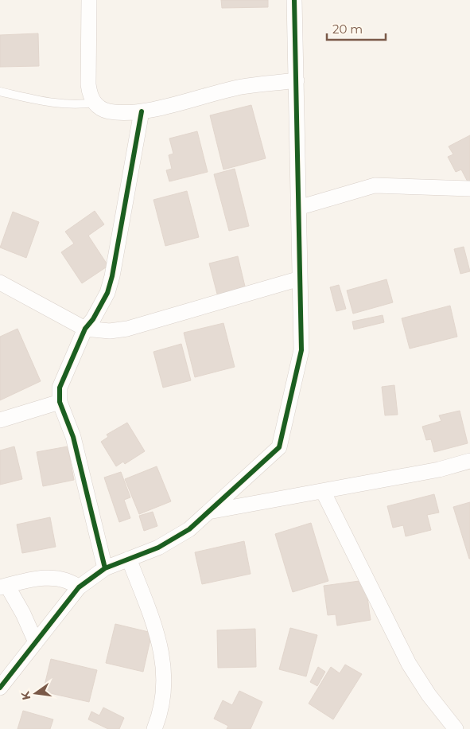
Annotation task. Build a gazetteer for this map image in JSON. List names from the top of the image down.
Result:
{
  "scale_bar": "20 m",
  "north": "left"
}
